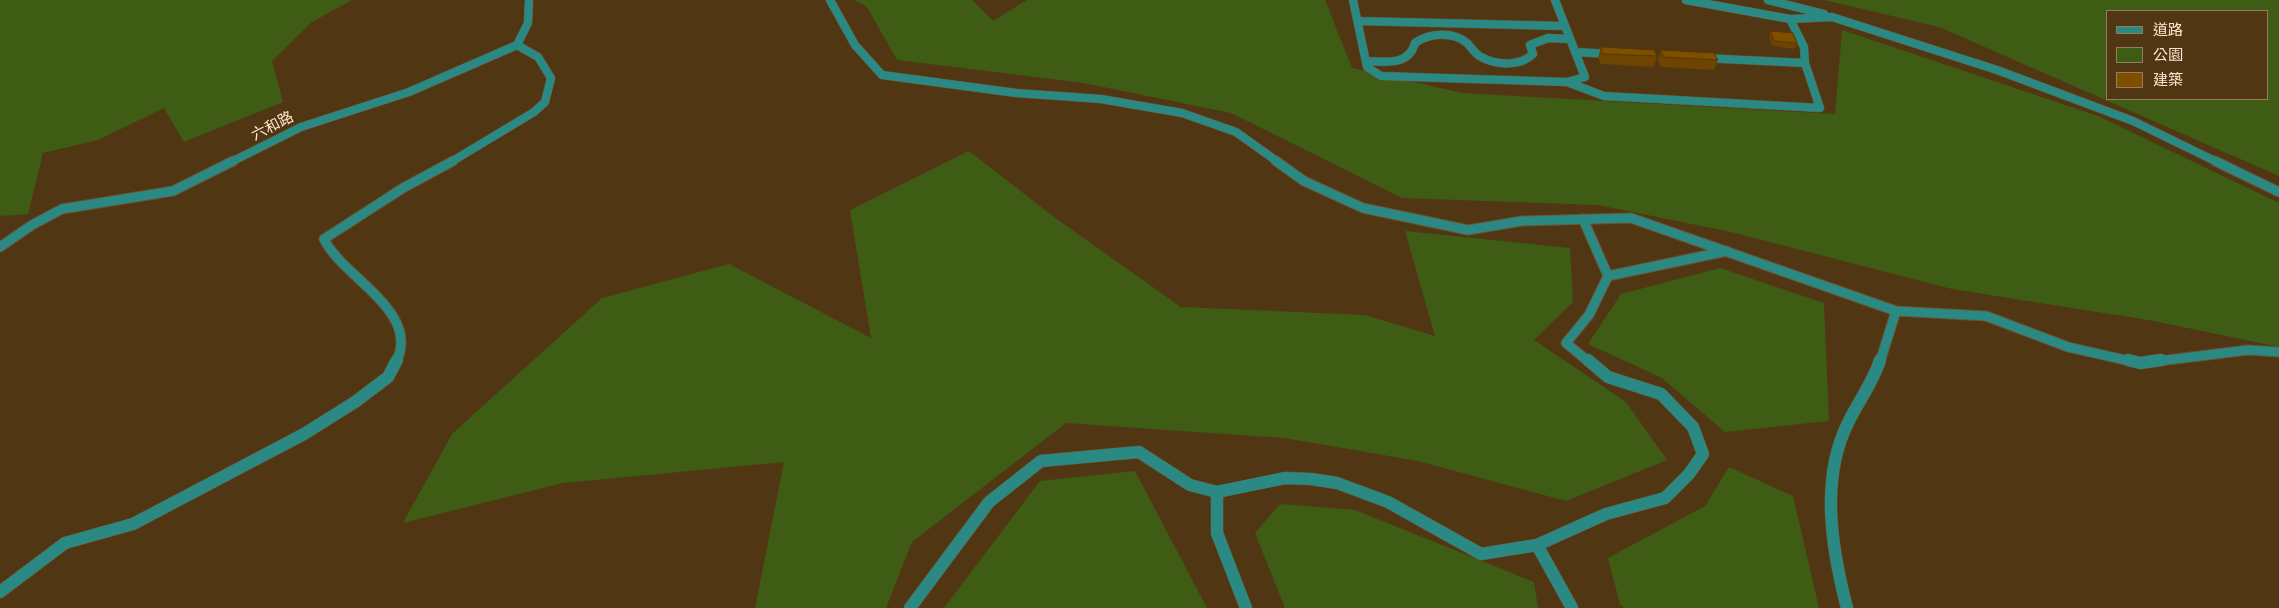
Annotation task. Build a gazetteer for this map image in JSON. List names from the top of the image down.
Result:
{
  "streets": {
    "street": ["六和路"]
  },
  "legend": ["道路", "公園", "建築"]
}
